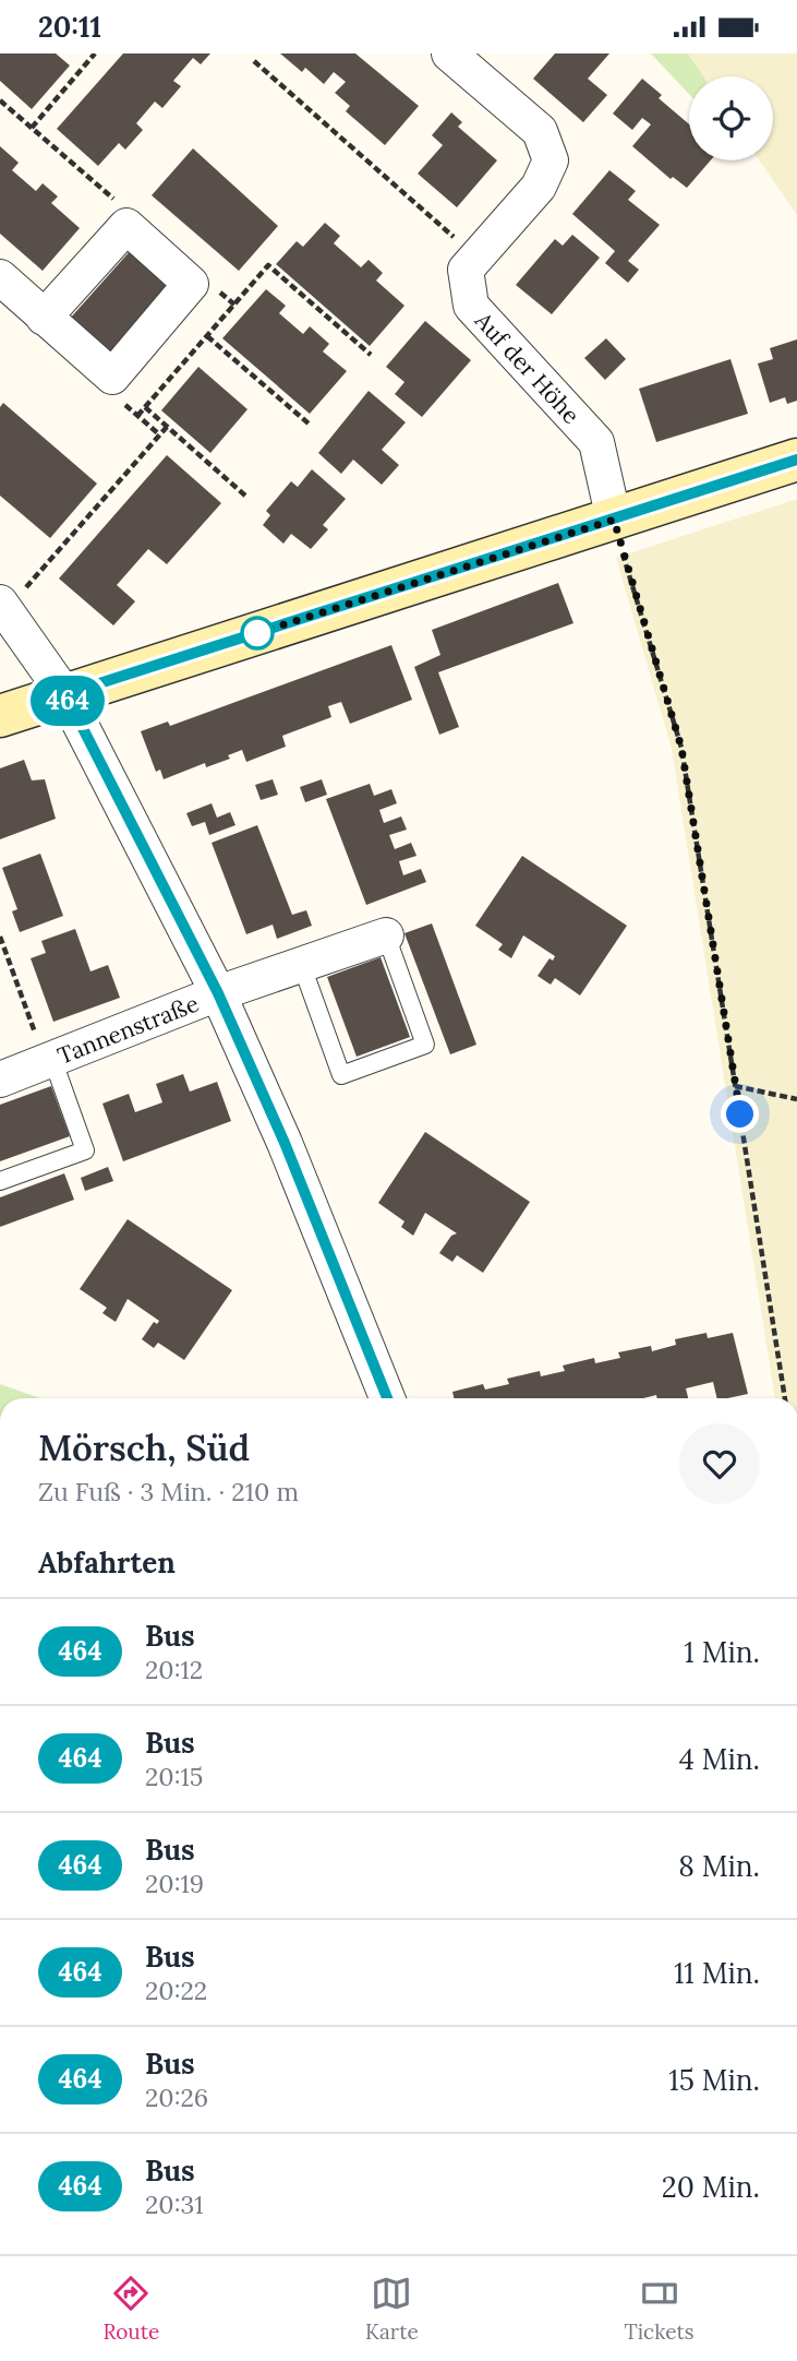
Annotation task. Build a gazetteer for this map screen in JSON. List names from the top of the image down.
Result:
{
  "streets": {
    "street": ["Auf der Höhe", "Tannenstraße"]
  },
  "lines": ["bus line 464"],
  "page": {
    "status": "20:11",
    "on_map": "464",
    "heading": [
      ["Mörsch, Süd", "Zu Fuß · 3 Min. · 210 m"],
      "Abfahrten"
    ],
    "list": [
      {
        "mark": "464",
        "name": "Bus",
        "note": "20:12",
        "value": "1 Min."
      },
      {
        "mark": "464",
        "name": "Bus",
        "note": "20:15",
        "value": "4 Min."
      },
      {
        "mark": "464",
        "name": "Bus",
        "note": "20:19",
        "value": "8 Min."
      },
      {
        "mark": "464",
        "name": "Bus",
        "note": "20:22",
        "value": "11 Min."
      },
      {
        "mark": "464",
        "name": "Bus",
        "note": "20:26",
        "value": "15 Min."
      },
      {
        "mark": "464",
        "name": "Bus",
        "note": "20:31",
        "value": "20 Min."
      }
    ],
    "tabs": ["Route", "Karte", "Tickets"]
  }
}
